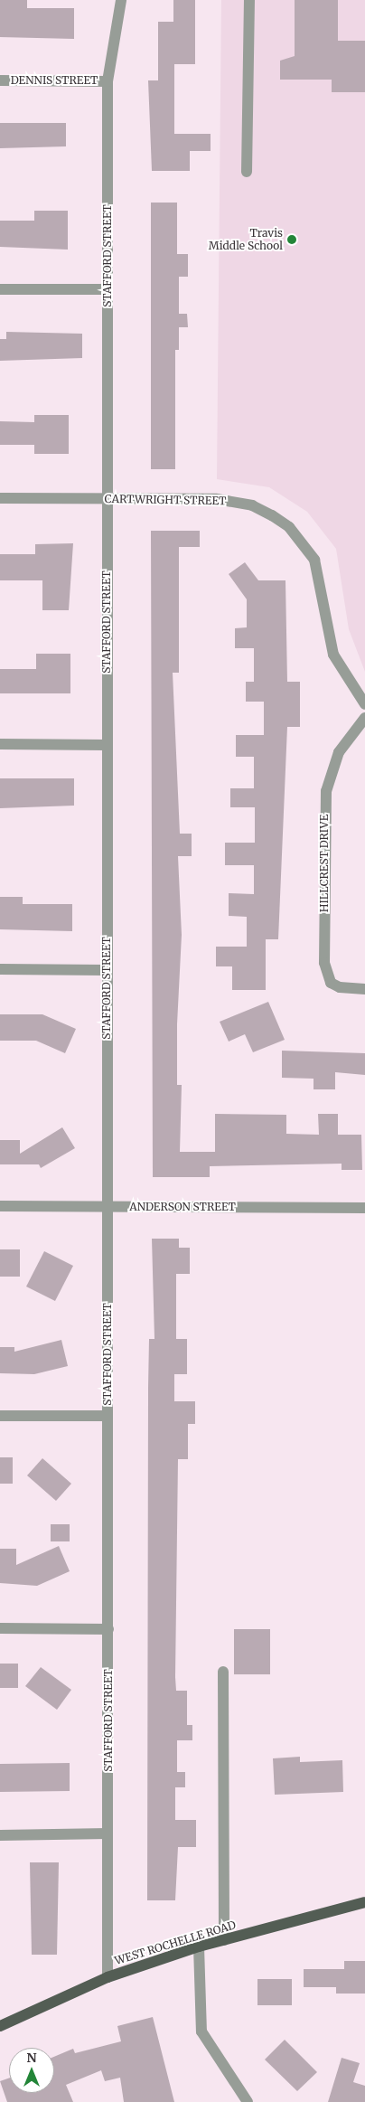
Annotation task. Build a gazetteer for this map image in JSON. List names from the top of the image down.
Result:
{
  "streets": {
    "main road": ["WEST ROCHELLE ROAD"],
    "street": [
      "DENNIS STREET",
      "STAFFORD STREET",
      "CARTWRIGHT STREET",
      "HILLCREST DRIVE",
      "ANDERSON STREET"
    ]
  },
  "crossings": [
    ["DENNIS STREET", "STAFFORD STREET"],
    ["STAFFORD STREET", "CARTWRIGHT STREET"],
    ["STAFFORD STREET", "ANDERSON STREET"],
    ["STAFFORD STREET", "WEST ROCHELLE ROAD"]
  ],
  "places": ["Travis Middle School"],
  "north": "top"
}
